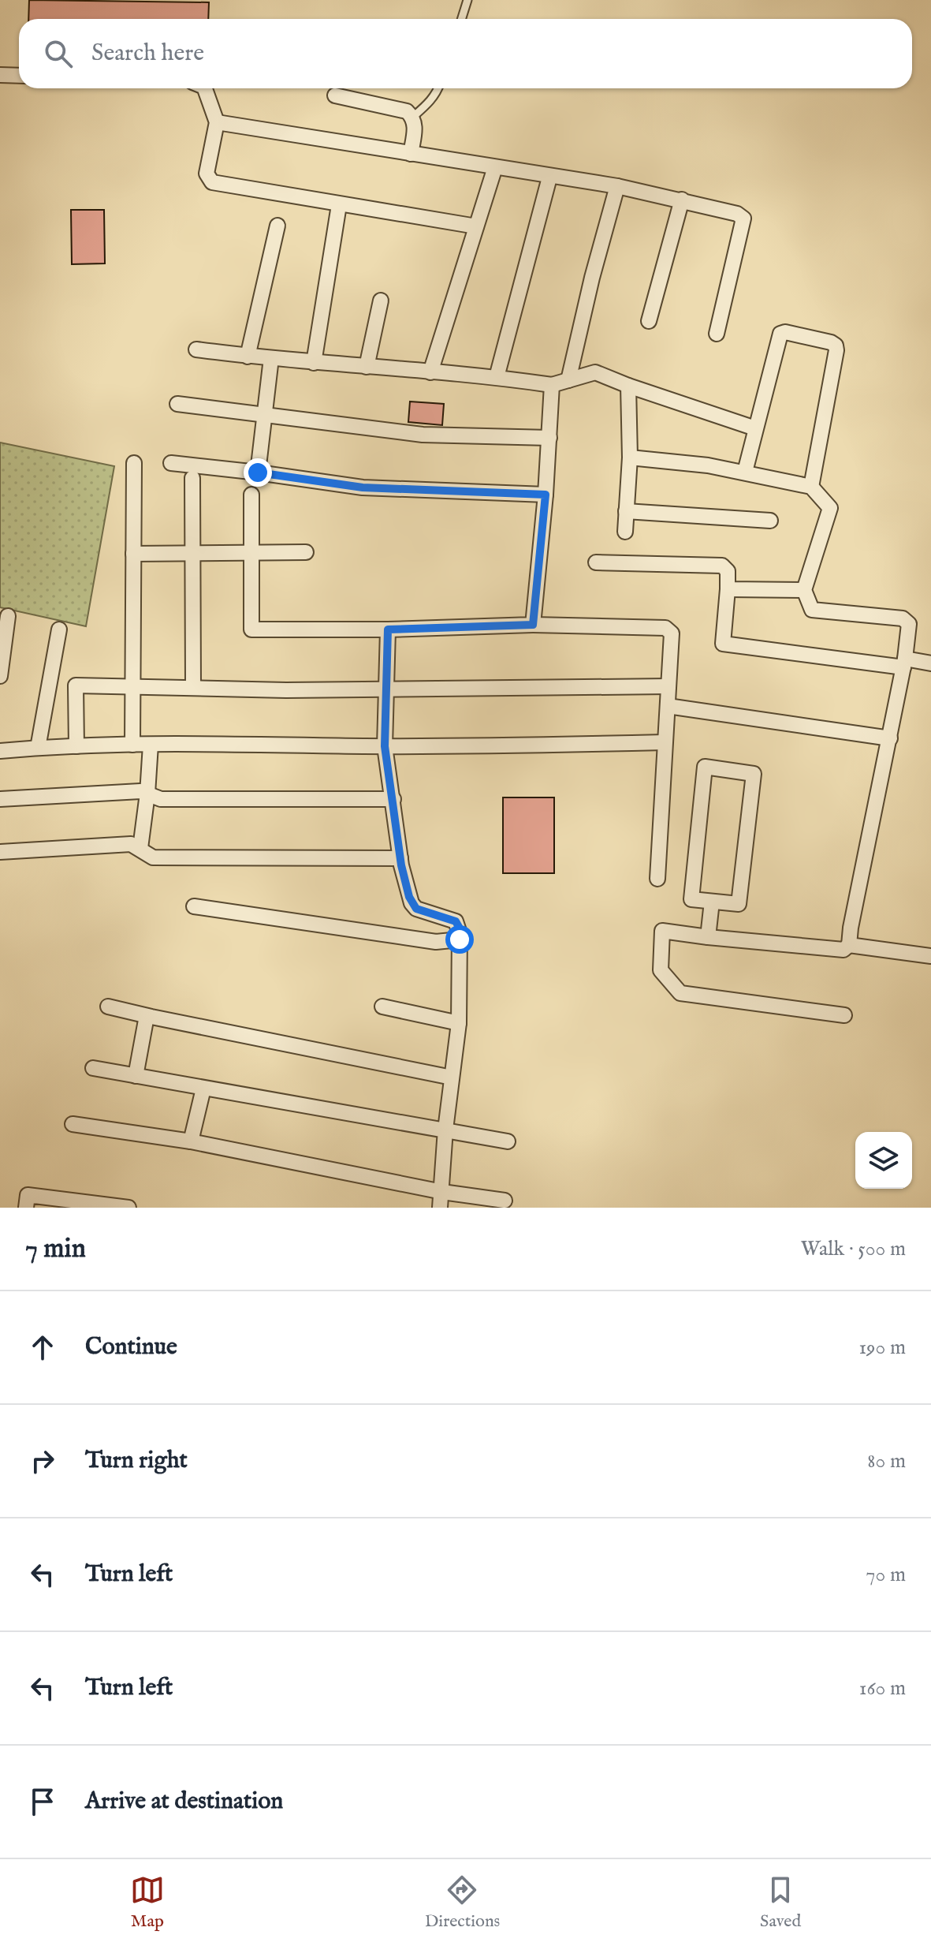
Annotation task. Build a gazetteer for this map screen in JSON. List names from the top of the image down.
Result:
{
  "page": {
    "search": "Search here",
    "heading": ["7 min", "Walk · 500 m"],
    "list": [
      ["Continue", "190 m"],
      ["Turn right", "80 m"],
      ["Turn left", "70 m"],
      ["Turn left", "160 m"],
      "Arrive at destination"
    ],
    "nav": ["Map", "Directions", "Saved"]
  }
}
